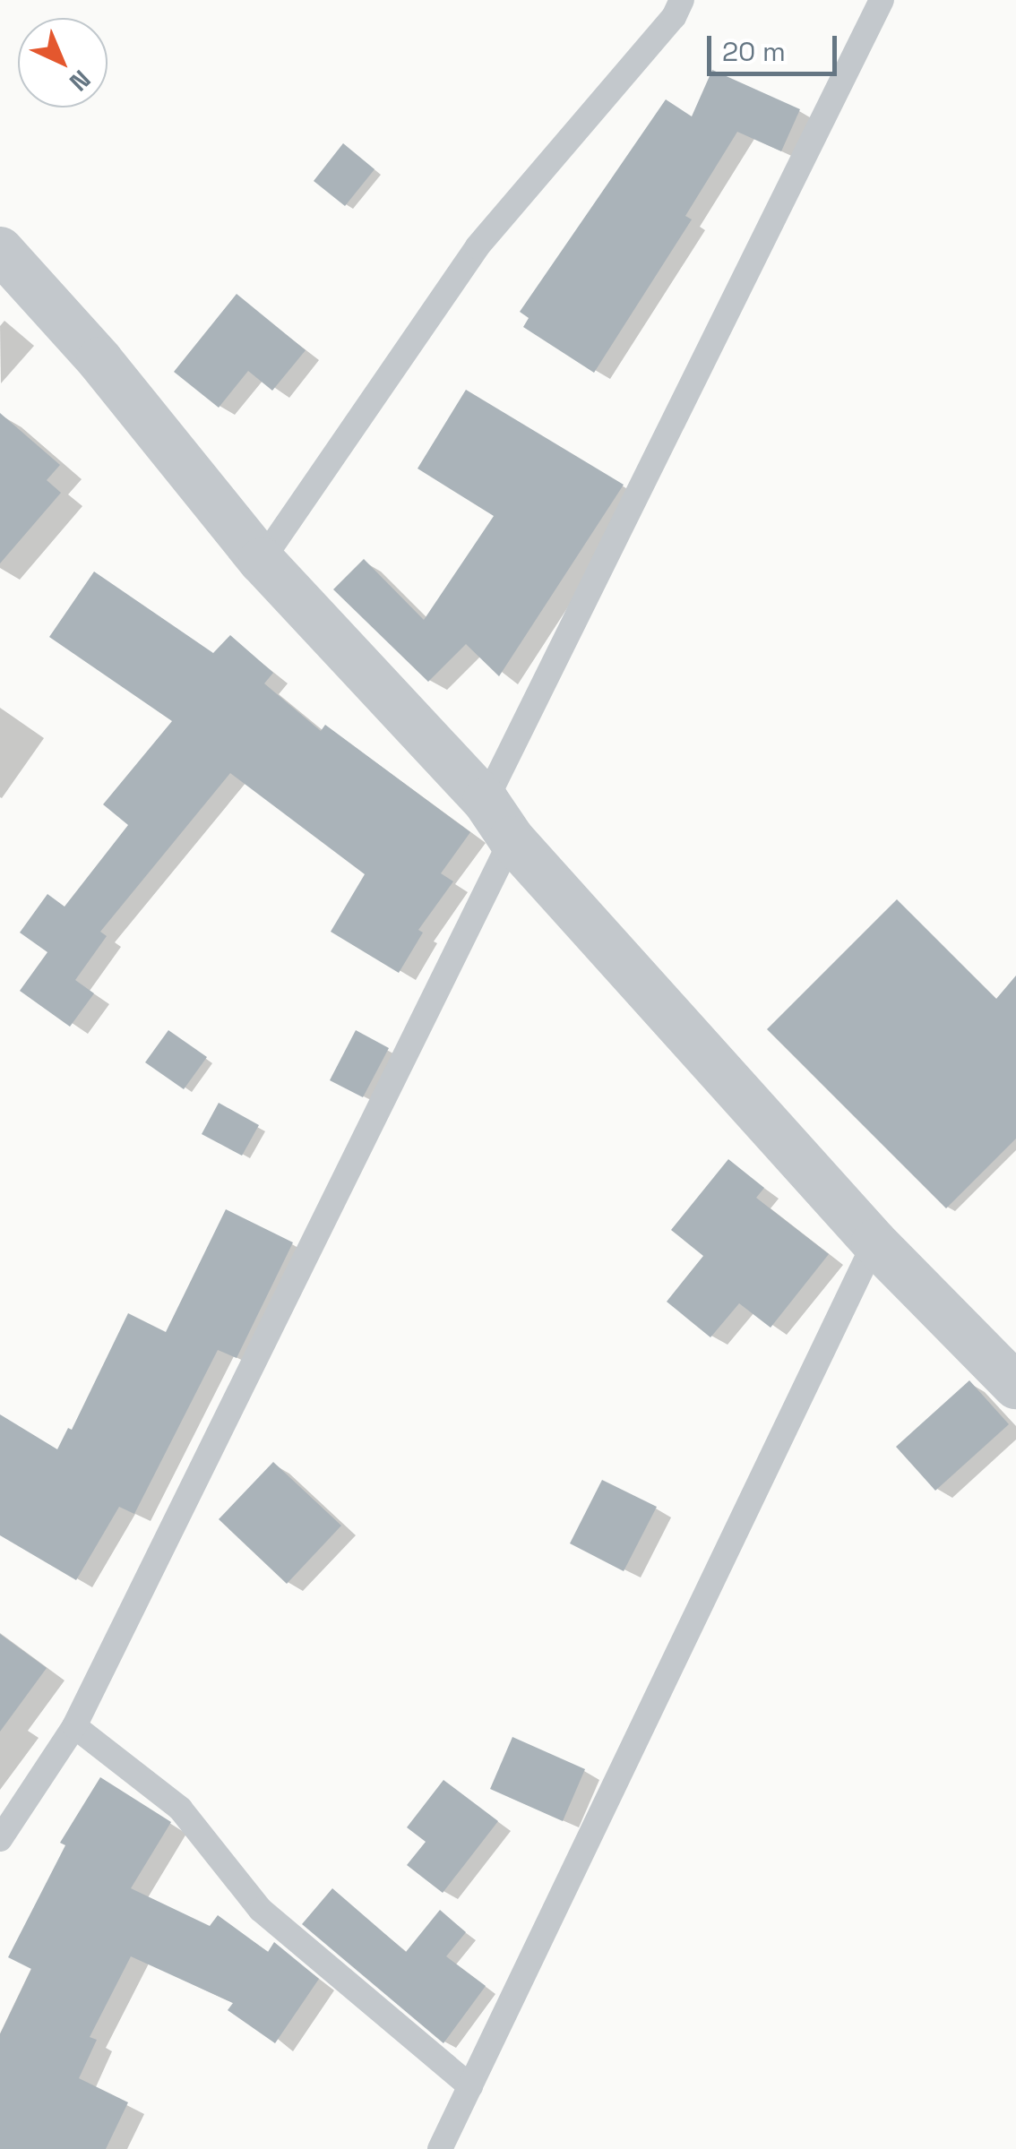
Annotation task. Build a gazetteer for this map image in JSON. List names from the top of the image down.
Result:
{
  "scale_bar": "20 m",
  "north": "bottom right"
}
